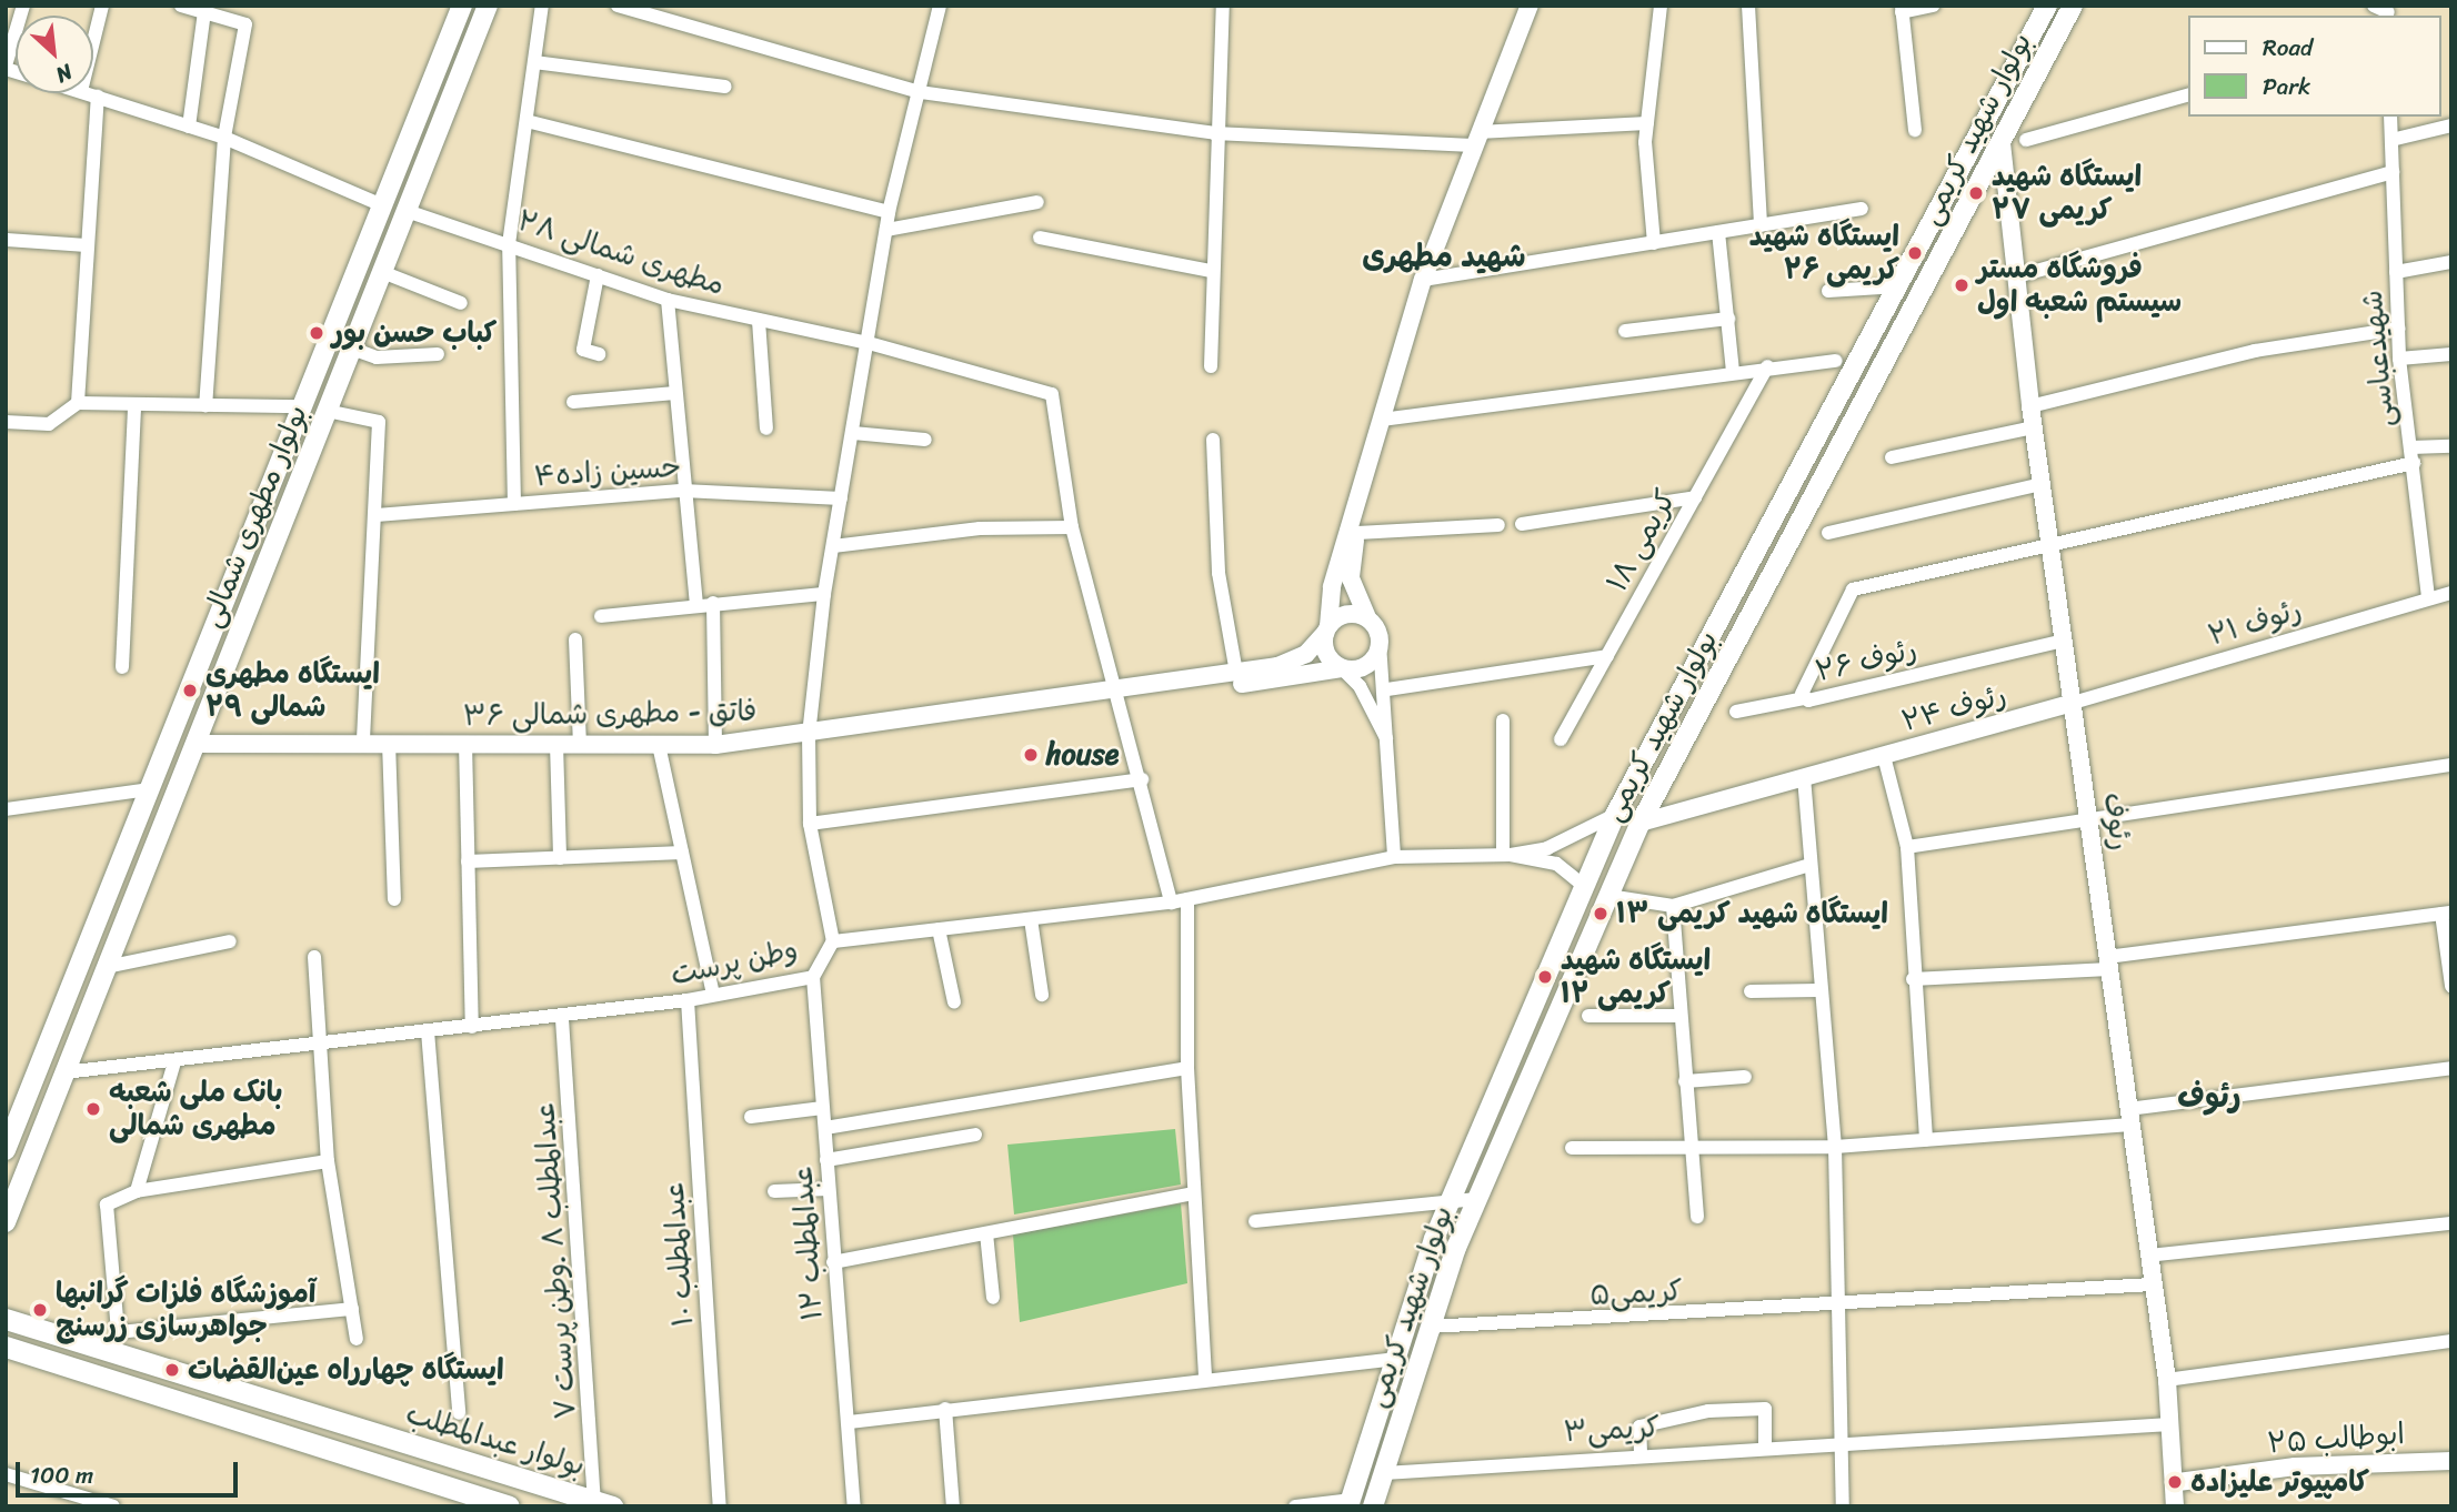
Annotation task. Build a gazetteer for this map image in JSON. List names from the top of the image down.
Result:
{
  "streets": {
    "main road": ["بولوار شهید کریمی", "بولوار مطهری شمالی", "بولوار عبدالمطلب"],
    "street": [
      "مطهری شمالی ۲۸",
      "شهیدعباسی",
      "حسین زاده۴",
      "کریمی ۱۸",
      "رئوف ۲۱",
      "رئوف ۲۶",
      "رئوف ۲۴",
      "فاتق - مطهری شمالی ۳۶",
      "رئوف",
      "وطن پرست",
      "عبدالمطلب ۱۲",
      "عبدالمطلب ۱۰",
      "عبدالمطلب ۸ .وطن پرست ۷",
      "کریمی۵",
      "کریمی۳",
      "ابوطالب ۲۵"
    ]
  },
  "crossings": [
    ["بولوار شهید کریمی", "رئوف ۲۴"],
    ["بولوار شهید کریمی", "رئوف"],
    ["بولوار شهید کریمی", "کریمی۵"],
    ["بولوار شهید کریمی", "کریمی۳"],
    ["مطهری شمالی ۲۸", "بولوار مطهری شمالی"],
    ["شهیدعباسی", "رئوف ۲۱"],
    ["بولوار مطهری شمالی", "فاتق - مطهری شمالی ۳۶"],
    ["بولوار مطهری شمالی", "وطن پرست"],
    ["رئوف ۲۱", "رئوف ۲۴"],
    ["رئوف ۲۱", "رئوف"],
    ["رئوف ۲۶", "رئوف"],
    ["رئوف ۲۴", "رئوف"],
    ["رئوف", "کریمی۵"],
    ["رئوف", "کریمی۳"],
    ["رئوف", "ابوطالب ۲۵"],
    ["وطن پرست", "عبدالمطلب ۱۲"],
    ["وطن پرست", "عبدالمطلب ۱۰"],
    ["وطن پرست", "عبدالمطلب ۸ .وطن پرست ۷"],
    ["عبدالمطلب ۸ .وطن پرست ۷", "بولوار عبدالمطلب"]
  ],
  "districts": ["شهید مطهری", "رئوف"],
  "places": [
    "ایستگاه شهید کریمی ۲۷",
    "ایستگاه شهید کریمی ۲۶",
    "فروشگاه مستر سیستم شعبه اول",
    "كباب حسن بور",
    "ایستگاه مطهری شمالی ۲۹",
    "house",
    "ایستگاه شهید کریمی ۱۳",
    "ایستگاه شهید کریمی ۱۲",
    "بانک ملی شعبه مطهری شمالی",
    "آموزشگاه فلزات گرانبها جواهرسازی زرسنج",
    "ایستگاه چهارراه عین‌القضات",
    "کامپیوتر علیزاده"
  ],
  "legend": ["Road", "Park"],
  "scale_bar": "100 m",
  "north": "bottom right"
}
